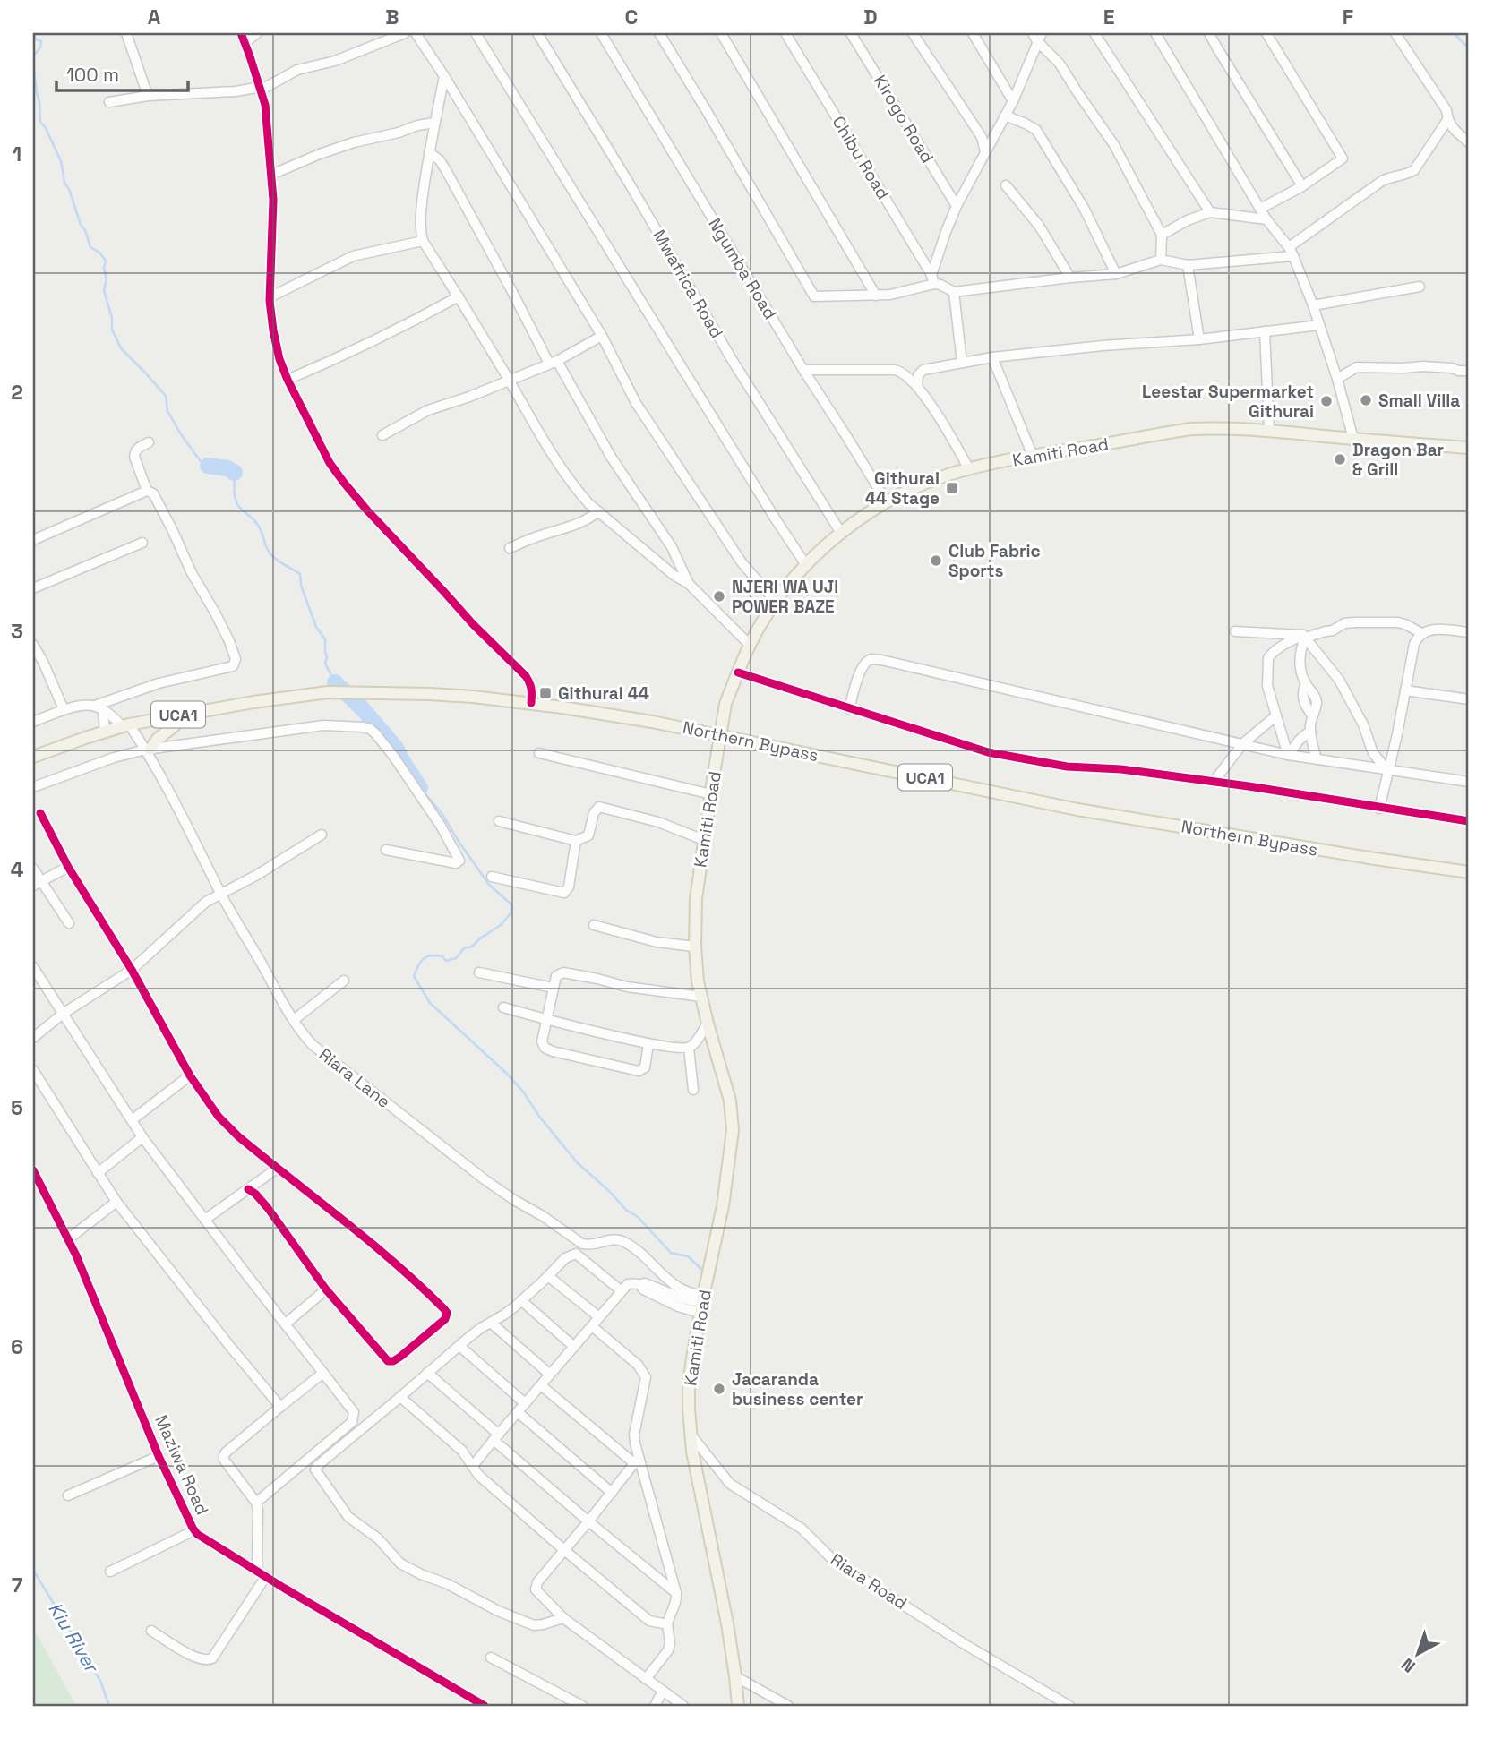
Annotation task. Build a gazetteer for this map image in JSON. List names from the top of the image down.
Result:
{
  "streets": {
    "main road": ["Kamiti Road", "UCA1", "Northern Bypass"],
    "street": [
      "Kirogo Road",
      "Chibu Road",
      "Ngumba Road",
      "Mwafrica Road",
      "Riara Lane",
      "Maziwa Road",
      "Riara Road"
    ]
  },
  "crossings": [
    ["Ngumba Road", "Kamiti Road"],
    ["Mwafrica Road", "Kamiti Road"],
    ["Kamiti Road", "Riara Lane"],
    ["Kamiti Road", "Riara Road"],
    ["Northern Bypass", "Riara Lane"]
  ],
  "water": ["Kiu River"],
  "places": {
    "other": [
      "Small Villa",
      "Leestar Supermarket Githurai",
      "Dragon Bar & Grill",
      "Club Fabric Sports",
      "NJERI WA UJI POWER BAZE",
      "Jacaranda business center"
    ],
    "transit": ["Githurai 44 Stage", "Githurai 44"]
  },
  "scale_bar": "100 m",
  "north": "bottom left",
  "grid": {
    "columns": [
      "A",
      "B",
      "C",
      "D",
      "E",
      "F"
    ],
    "rows": [
      "1",
      "2",
      "3",
      "4",
      "5",
      "6",
      "7"
    ]
  }
}
